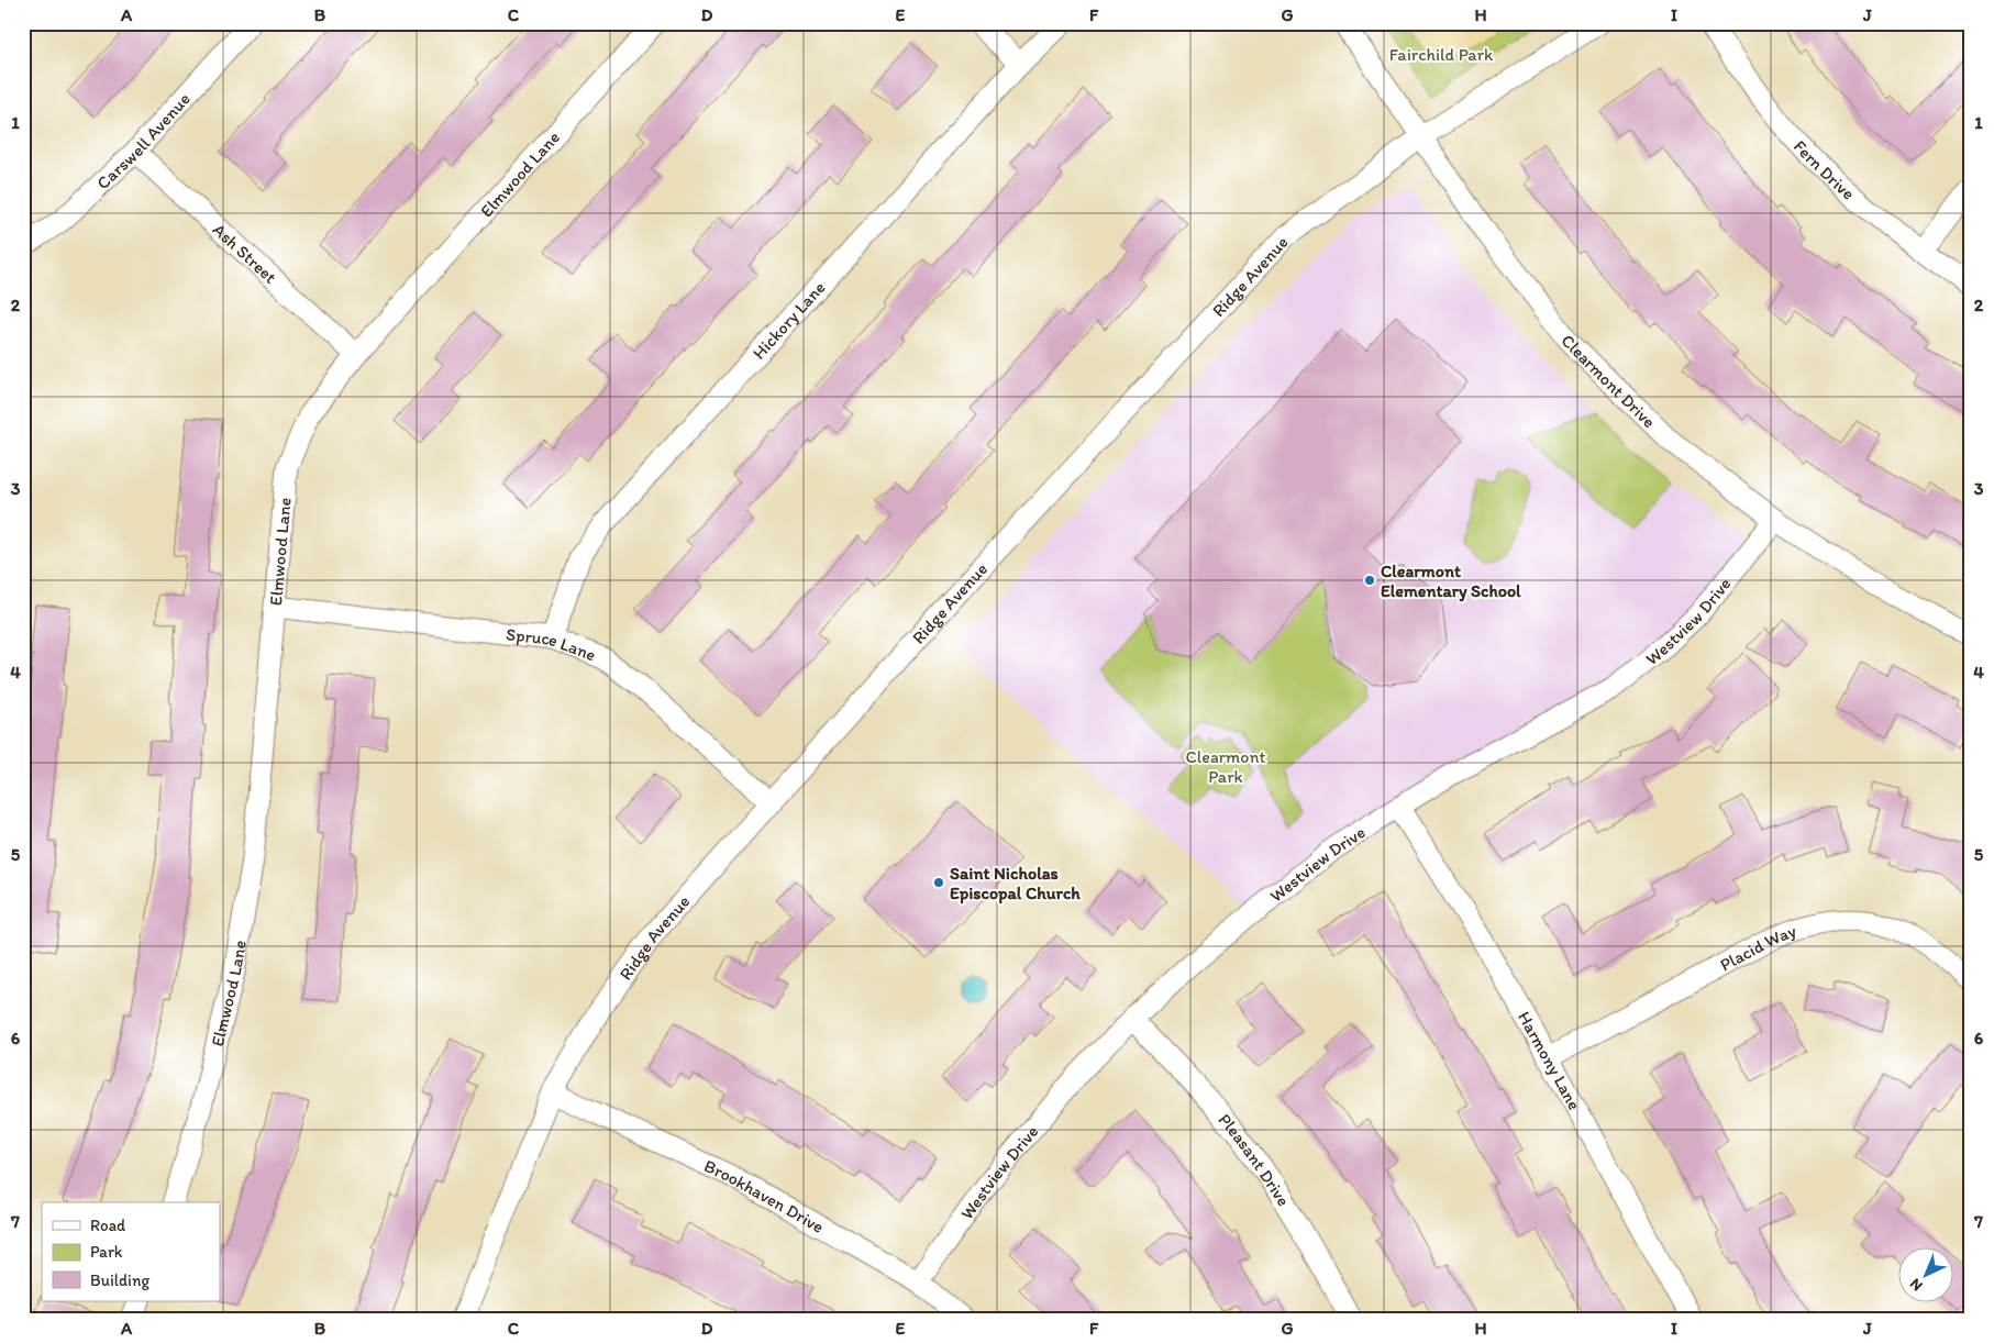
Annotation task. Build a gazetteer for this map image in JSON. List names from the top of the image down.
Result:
{
  "streets": {
    "street": [
      "Carswell Avenue",
      "Fern Drive",
      "Elmwood Lane",
      "Ash Street",
      "Ridge Avenue",
      "Hickory Lane",
      "Clearmont Drive",
      "Westview Drive",
      "Spruce Lane",
      "Placid Way",
      "Harmony Lane",
      "Pleasant Drive",
      "Brookhaven Drive"
    ]
  },
  "crossings": [
    ["Carswell Avenue", "Ash Street"],
    ["Elmwood Lane", "Ash Street"],
    ["Elmwood Lane", "Spruce Lane"],
    ["Ridge Avenue", "Clearmont Drive"],
    ["Ridge Avenue", "Spruce Lane"],
    ["Ridge Avenue", "Brookhaven Drive"],
    ["Hickory Lane", "Spruce Lane"],
    ["Clearmont Drive", "Westview Drive"],
    ["Westview Drive", "Harmony Lane"],
    ["Westview Drive", "Pleasant Drive"],
    ["Westview Drive", "Brookhaven Drive"],
    ["Placid Way", "Harmony Lane"]
  ],
  "parks": ["Fairchild Park", "Clearmont Park"],
  "places": ["Clearmont Elementary School", "Saint Nicholas Episcopal Church"],
  "legend": ["Road", "Park", "Building"],
  "north": "bottom left",
  "grid": {
    "columns": [
      "A",
      "B",
      "C",
      "D",
      "E",
      "F",
      "G",
      "H",
      "I",
      "J"
    ],
    "rows": [
      "1",
      "2",
      "3",
      "4",
      "5",
      "6",
      "7"
    ]
  }
}
